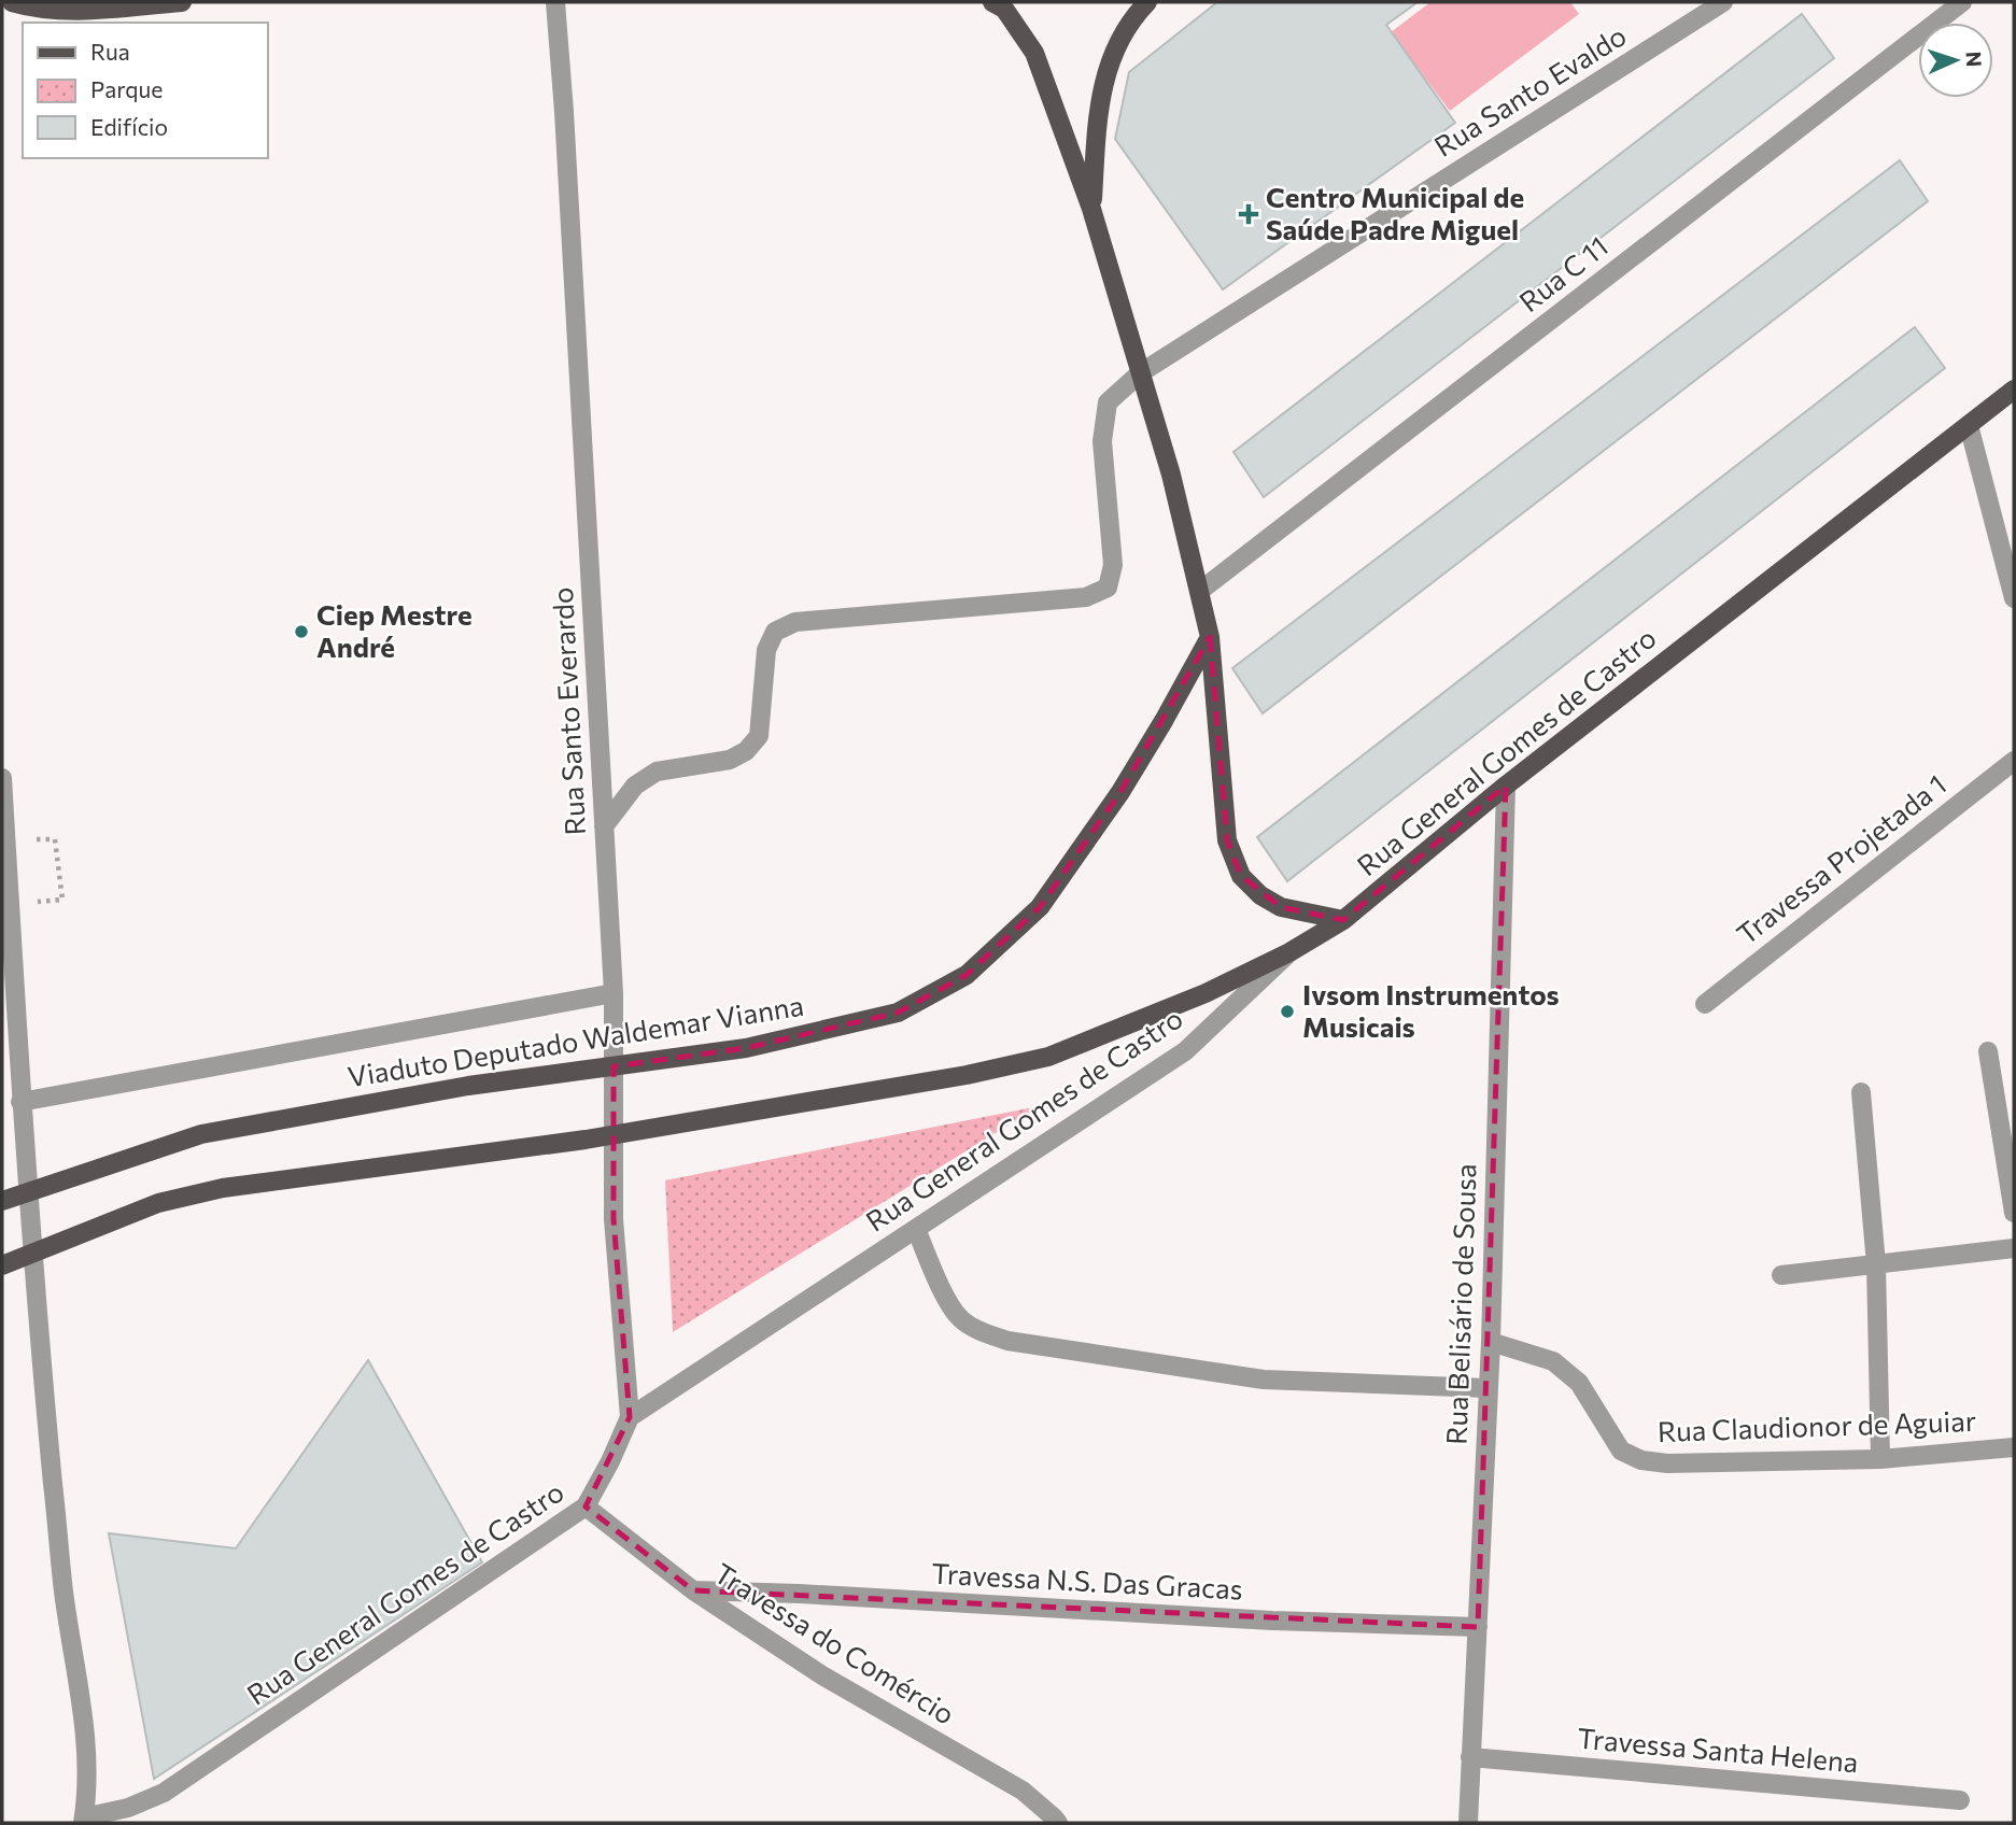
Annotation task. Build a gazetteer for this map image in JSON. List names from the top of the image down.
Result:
{
  "streets": {
    "main road": ["Rua General Gomes de Castro", "Viaduto Deputado Waldemar Vianna"],
    "street": [
      "Rua Santo Evaldo",
      "Rua C 11",
      "Rua Santo Everardo",
      "Travessa Projetada 1",
      "Rua Belisário de Sousa",
      "Rua Claudionor de Aguiar",
      "Travessa N.S. Das Gracas",
      "Travessa do Comércio",
      "Travessa Santa Helena"
    ]
  },
  "crossings": [
    ["Rua Santo Evaldo", "Rua Santo Everardo"],
    ["Rua Santo Everardo", "Rua General Gomes de Castro"],
    ["Rua General Gomes de Castro", "Rua Belisário de Sousa"],
    ["Rua General Gomes de Castro", "Travessa do Comércio"],
    ["Rua Belisário de Sousa", "Rua Claudionor de Aguiar"],
    ["Rua Belisário de Sousa", "Travessa N.S. Das Gracas"],
    ["Rua Belisário de Sousa", "Travessa Santa Helena"],
    ["Travessa N.S. Das Gracas", "Travessa do Comércio"]
  ],
  "places": {
    "health": ["Centro Municipal de Saúde Padre Miguel"],
    "other": ["Ciep Mestre André", "Ivsom Instrumentos Musicais"]
  },
  "legend": ["Rua", "Parque", "Edifício"],
  "north": "right"
}
